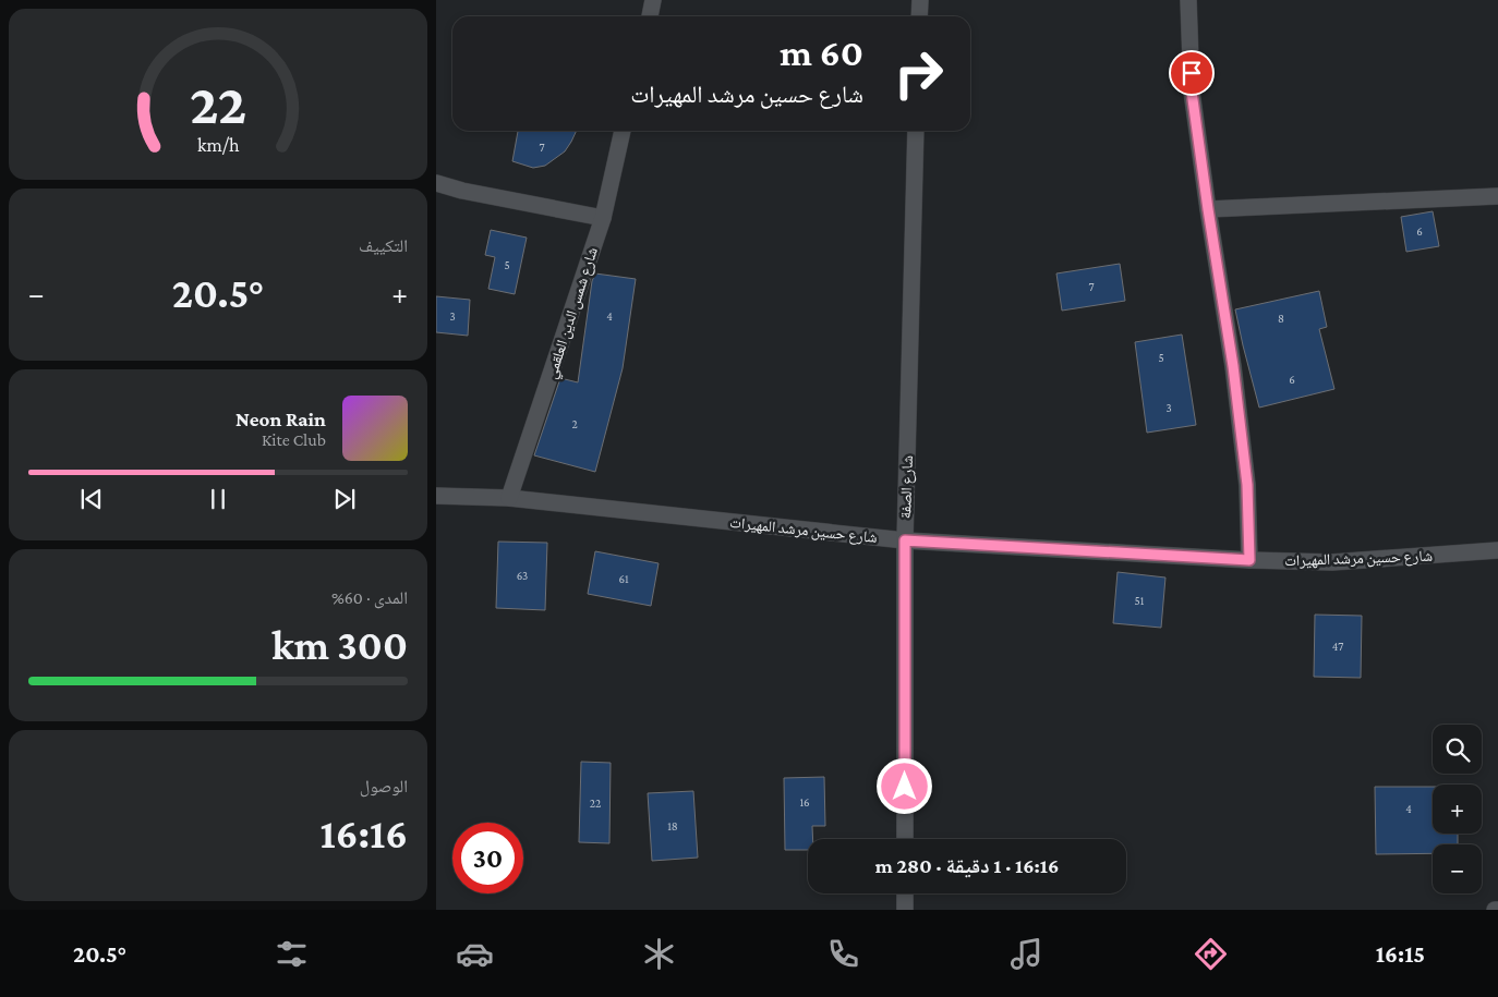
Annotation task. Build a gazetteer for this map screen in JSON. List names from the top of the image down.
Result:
{
  "streets": {
    "street": ["شارع شمس الدين العلقمي", "شارع الصفة", "شارع حسين مرشد المهيرات"]
  },
  "crossings": [
    ["شارع شمس الدين العلقمي", "شارع حسين مرشد المهيرات"],
    ["شارع الصفة", "شارع حسين مرشد المهيرات"]
  ],
  "house_numbers": [
    "7",
    "6",
    "5",
    "7",
    "3",
    "4",
    "8",
    "5",
    "6",
    "3",
    "2",
    "63",
    "61",
    "51",
    "47",
    "16",
    "22",
    "4",
    "18"
  ],
  "page": {
    "turn": ["60 m", "شارع حسين مرشد المهيرات"],
    "tile": [
      "التكييف",
      ["المدى · 60%", "300 km"],
      ["الوصول", "16:16"]
    ],
    "heat": ["−", "20.5°", "+"],
    "song": ["Neon Rain", "Kite Club"],
    "map_buttons": ["+", "−"],
    "limit": "30",
    "trip": "16:16 · 1 دقيقة · 280 m",
    "tabs": ["16:15", "20.5°"],
    "gauge": ["22", "km/h"]
  }
}
